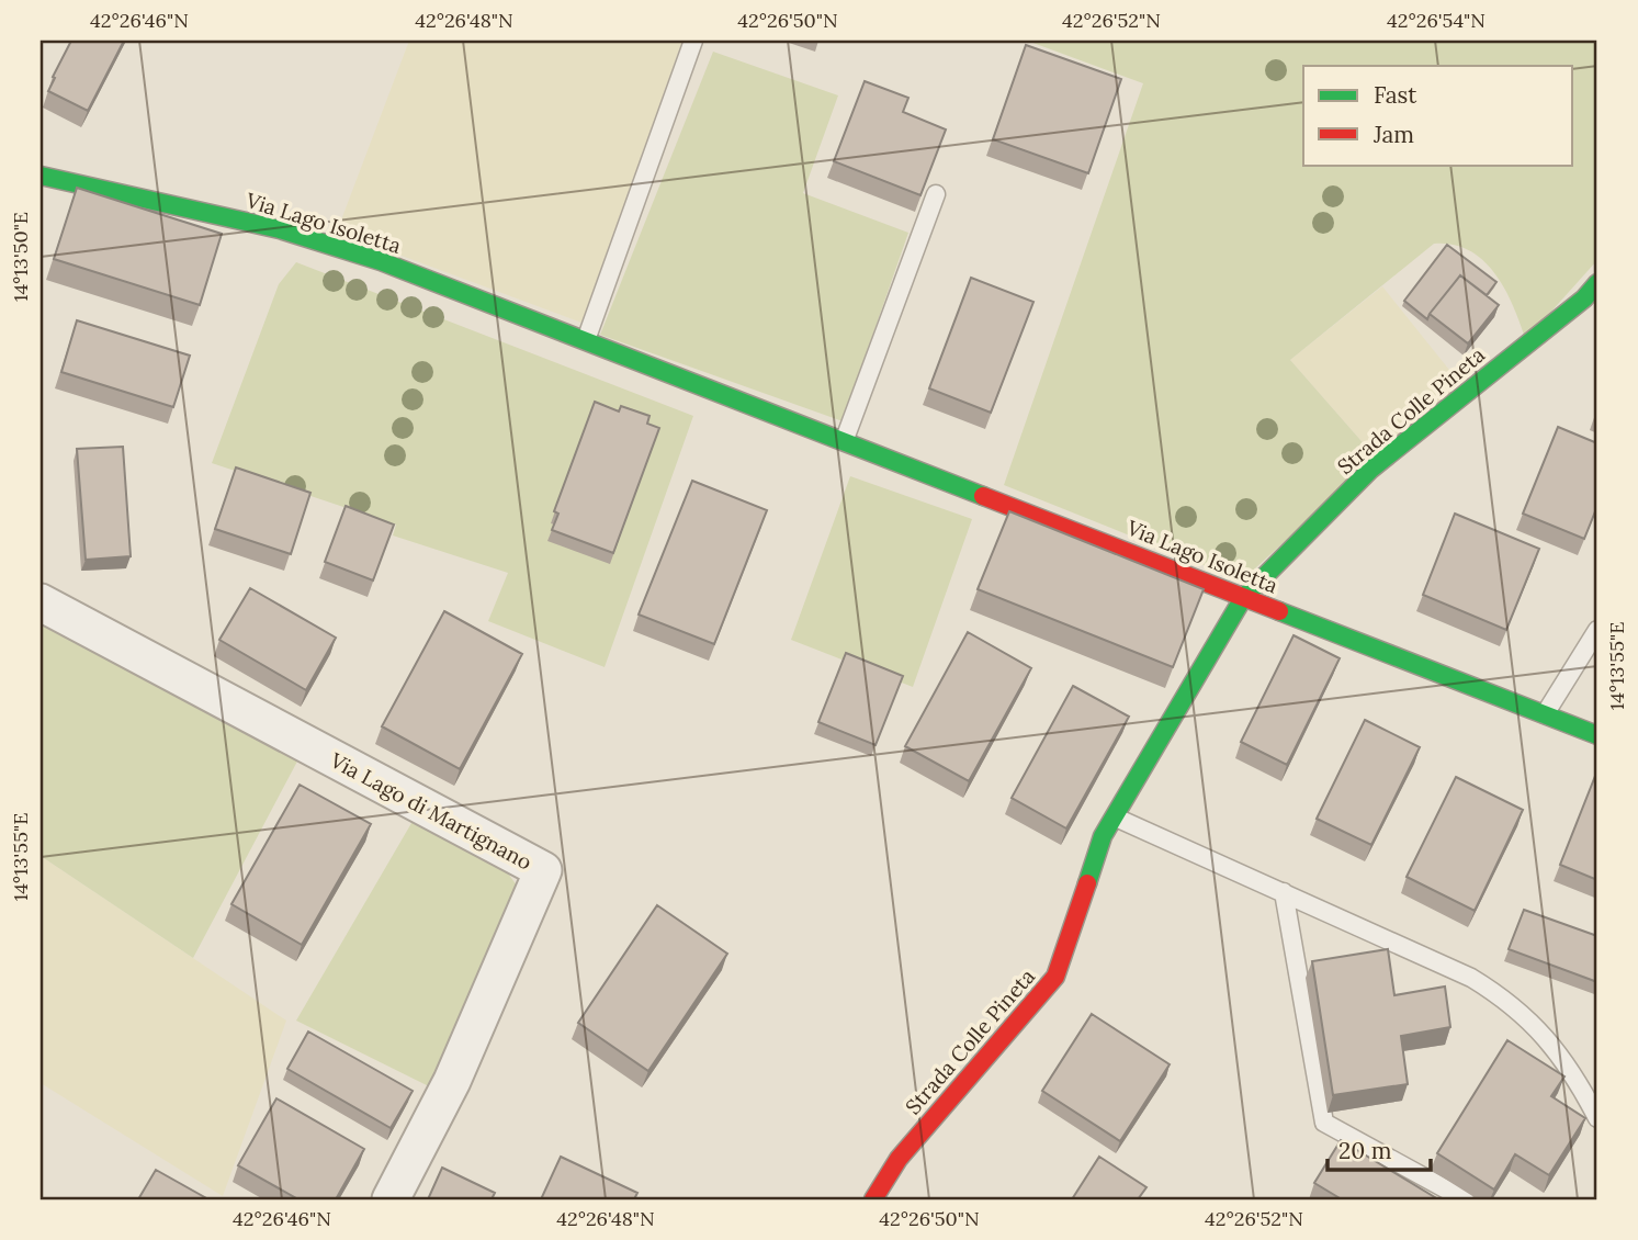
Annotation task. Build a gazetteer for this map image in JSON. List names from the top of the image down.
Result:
{
  "streets": {
    "street": ["Via Lago Isoletta", "Strada Colle Pineta", "Via Lago di Martignano"]
  },
  "crossings": [
    ["Via Lago Isoletta", "Strada Colle Pineta"]
  ],
  "legend": ["Fast", "Jam"],
  "scale_bar": "20 m",
  "coordinates": [
    "42°26'46\"N",
    "42°26'48\"N",
    "42°26'50\"N",
    "42°26'52\"N",
    "42°26'54\"N",
    "14°13'50\"E",
    "14°13'55\"E"
  ]
}
